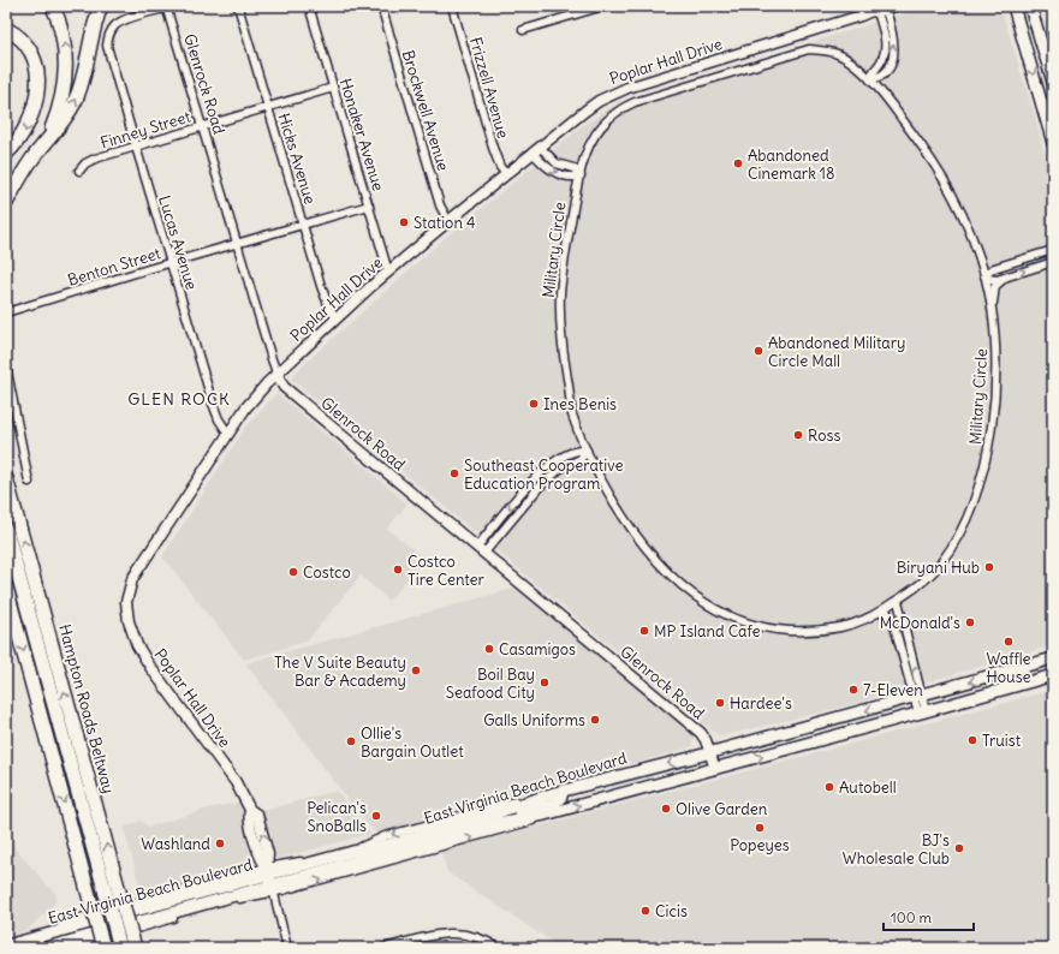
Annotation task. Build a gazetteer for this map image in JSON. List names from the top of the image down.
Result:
{
  "streets": {
    "highway": ["Hampton Roads Beltway"],
    "main road": ["East Virginia Beach Boulevard"],
    "street": [
      "Poplar Hall Drive",
      "Glenrock Road",
      "Frizzell Avenue",
      "Brockwell Avenue",
      "Finney Street",
      "Honaker Avenue",
      "Hicks Avenue",
      "Lucas Avenue",
      "Military Circle",
      "Benton Street"
    ]
  },
  "crossings": [
    ["Poplar Hall Drive", "Glenrock Road"],
    ["Poplar Hall Drive", "Frizzell Avenue"],
    ["Poplar Hall Drive", "Brockwell Avenue"],
    ["Poplar Hall Drive", "Honaker Avenue"],
    ["Poplar Hall Drive", "Hicks Avenue"],
    ["Poplar Hall Drive", "Lucas Avenue"],
    ["Poplar Hall Drive", "East Virginia Beach Boulevard"],
    ["Glenrock Road", "Finney Street"],
    ["Glenrock Road", "Lucas Avenue"],
    ["Glenrock Road", "Benton Street"],
    ["Glenrock Road", "East Virginia Beach Boulevard"],
    ["Finney Street", "Honaker Avenue"],
    ["Finney Street", "Hicks Avenue"],
    ["Finney Street", "Lucas Avenue"],
    ["Honaker Avenue", "Benton Street"],
    ["Hicks Avenue", "Benton Street"],
    ["Lucas Avenue", "Benton Street"]
  ],
  "districts": ["GLEN ROCK"],
  "places": [
    "Abandoned Cinemark 18",
    "Station 4",
    "Abandoned Military Circle Mall",
    "Ines Benis",
    "Ross",
    "Southeast Cooperative Education Program",
    "Biryani Hub",
    "Costco Tire Center",
    "Costco",
    "McDonald's",
    "MP Island Cafe",
    "Waffle House",
    "Casamigos",
    "The V Suite Beauty Bar & Academy",
    "Boil Bay Seafood City",
    "7-Eleven",
    "Hardee's",
    "Galls Uniforms",
    "Truist",
    "Ollie's Bargain Outlet",
    "Autobell",
    "Olive Garden",
    "Pelican's SnoBalls",
    "Popeyes",
    "Washland",
    "BJ's Wholesale Club",
    "Cicis"
  ],
  "scale_bar": "100 m"
}
